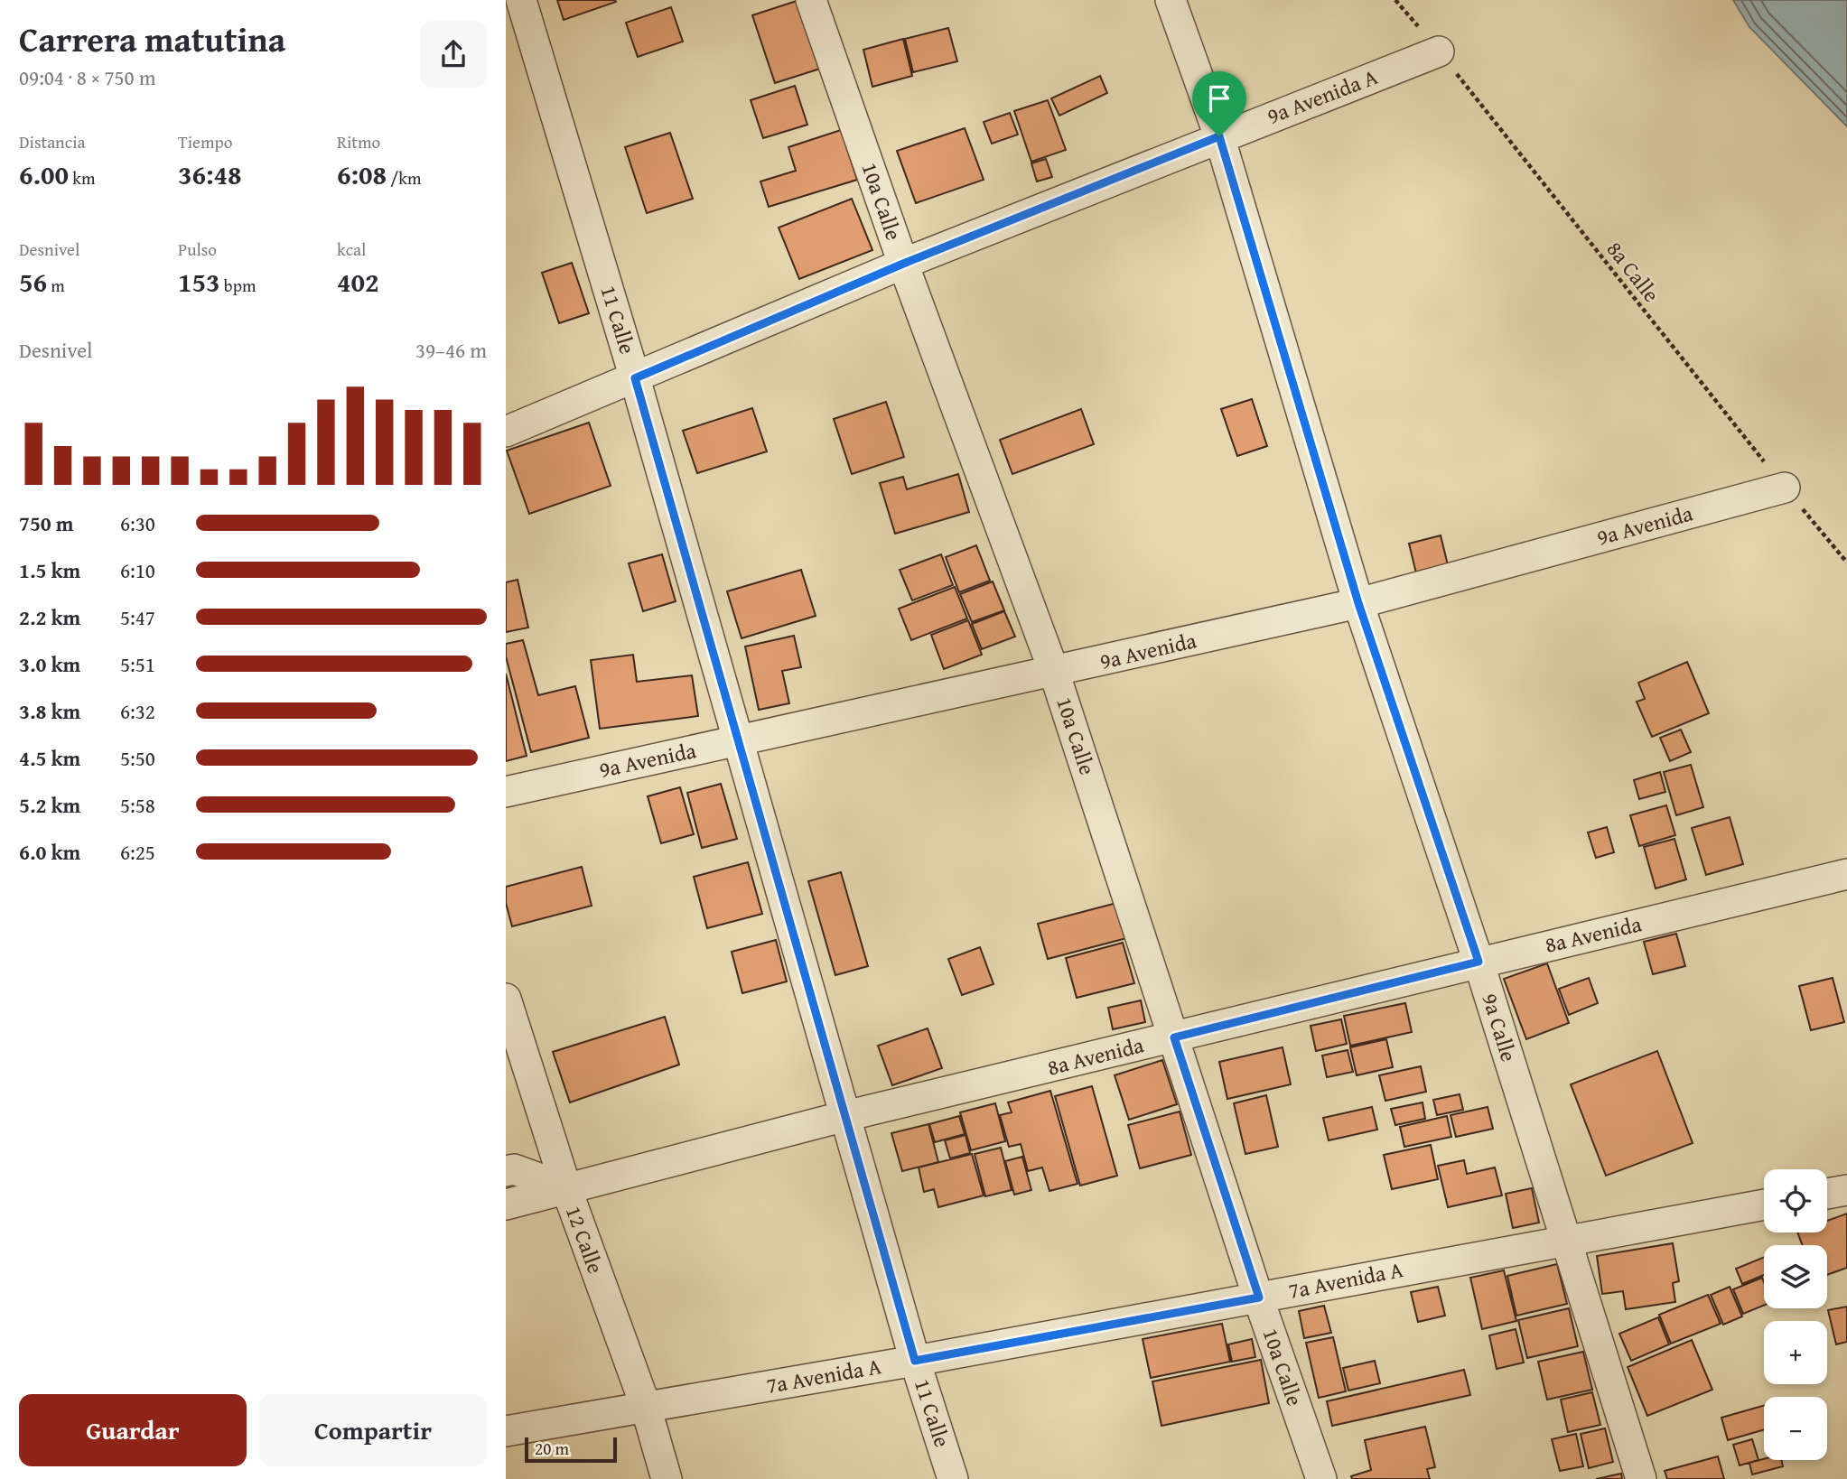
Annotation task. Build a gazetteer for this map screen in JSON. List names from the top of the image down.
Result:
{
  "streets": {
    "street": [
      "9a Avenida A",
      "10a Calle",
      "11 Calle",
      "9a Avenida",
      "8a Avenida",
      "9a Calle",
      "12 Calle",
      "7a Avenida A"
    ],
    "path": ["8a Calle"]
  },
  "crossings": [
    ["9a Avenida A", "10a Calle"],
    ["9a Avenida A", "8a Calle"],
    ["9a Avenida A", "11 Calle"],
    ["9a Avenida A", "9a Calle"],
    ["10a Calle", "9a Avenida"],
    ["10a Calle", "8a Avenida"],
    ["10a Calle", "7a Avenida A"],
    ["8a Calle", "9a Avenida"],
    ["11 Calle", "9a Avenida"],
    ["11 Calle", "8a Avenida"],
    ["11 Calle", "7a Avenida A"],
    ["9a Avenida", "9a Calle"],
    ["8a Avenida", "9a Calle"],
    ["8a Avenida", "12 Calle"],
    ["9a Calle", "7a Avenida A"],
    ["12 Calle", "7a Avenida A"]
  ],
  "scale_bar": "20 m",
  "page": {
    "heading": ["Carrera matutina", "09:04 · 8 × 750 m"],
    "stats": [
      ["Distancia", "6.00 km"],
      ["Tiempo", "36:48"],
      ["Ritmo", "6:08 /km"],
      ["Desnivel", "56 m"],
      ["Pulso", "153 bpm"],
      ["kcal", "402"]
    ],
    "chart": ["Desnivel", "39–46 m"],
    "list": [
      {
        "name": "750 m",
        "note": "6:30"
      },
      {
        "name": "1.5 km",
        "note": "6:10"
      },
      {
        "name": "2.2 km",
        "note": "5:47"
      },
      {
        "name": "3.0 km",
        "note": "5:51"
      },
      {
        "name": "3.8 km",
        "note": "6:32"
      },
      {
        "name": "4.5 km",
        "note": "5:50"
      },
      {
        "name": "5.2 km",
        "note": "5:58"
      },
      {
        "name": "6.0 km",
        "note": "6:25"
      }
    ],
    "map_buttons": ["+", "−"],
    "buttons": ["Guardar", "Compartir"],
    "scale": "20 m"
  }
}
